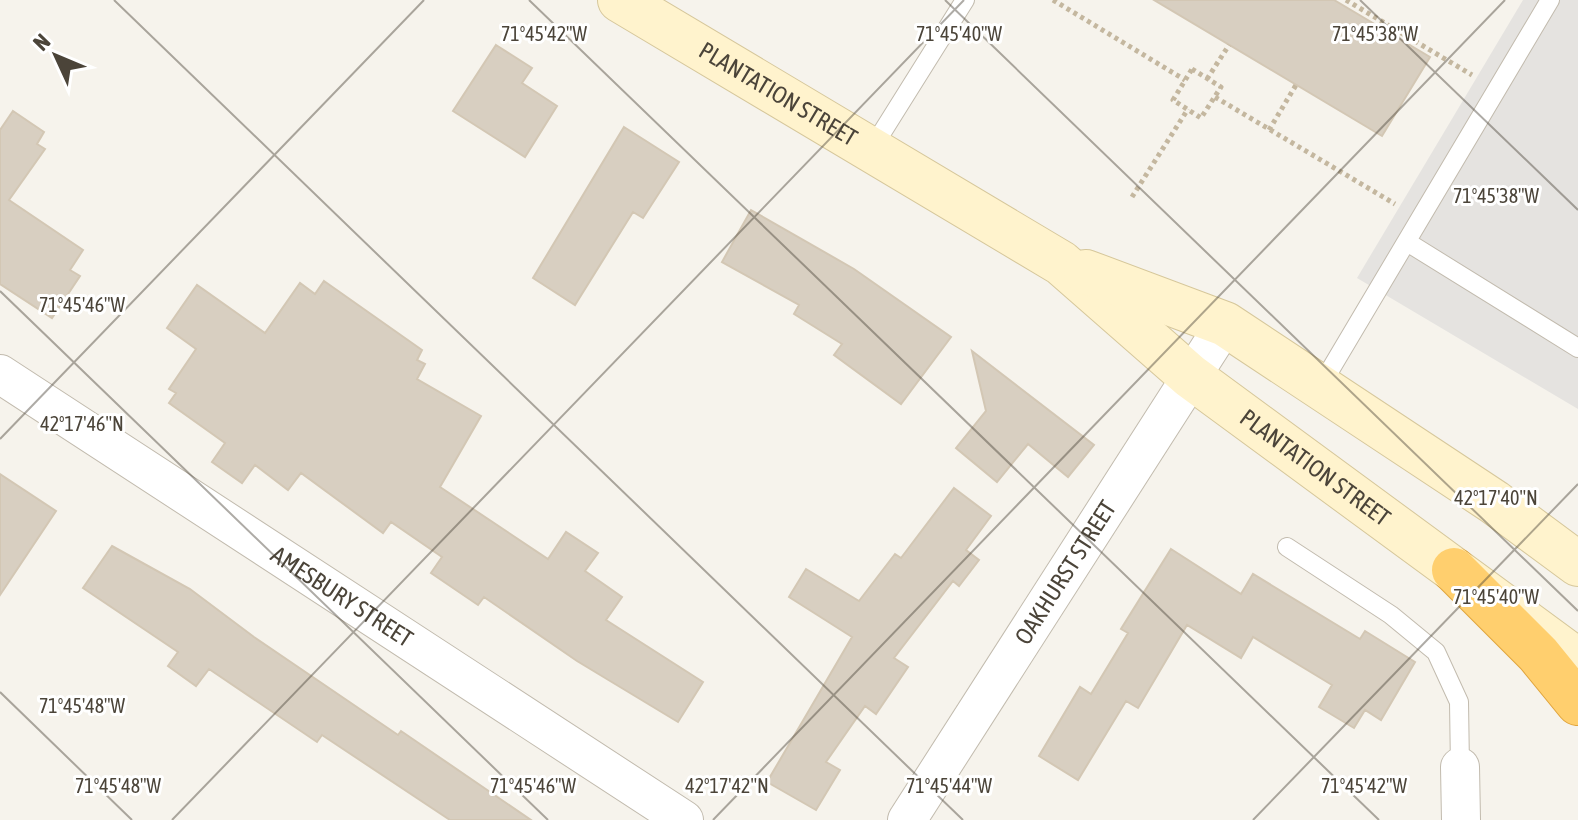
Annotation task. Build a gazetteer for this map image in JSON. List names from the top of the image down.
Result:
{
  "streets": {
    "main road": ["PLANTATION STREET"],
    "street": ["OAKHURST STREET", "AMESBURY STREET"]
  },
  "crossings": [
    ["PLANTATION STREET", "OAKHURST STREET"]
  ],
  "north": "top left",
  "coordinates": [
    "71°45'38\"W",
    "71°45'42\"W",
    "71°45'40\"W",
    "71°45'46\"W",
    "42°17'46\"N",
    "42°17'40\"N",
    "71°45'48\"W",
    "42°17'42\"N",
    "71°45'44\"W"
  ]
}
